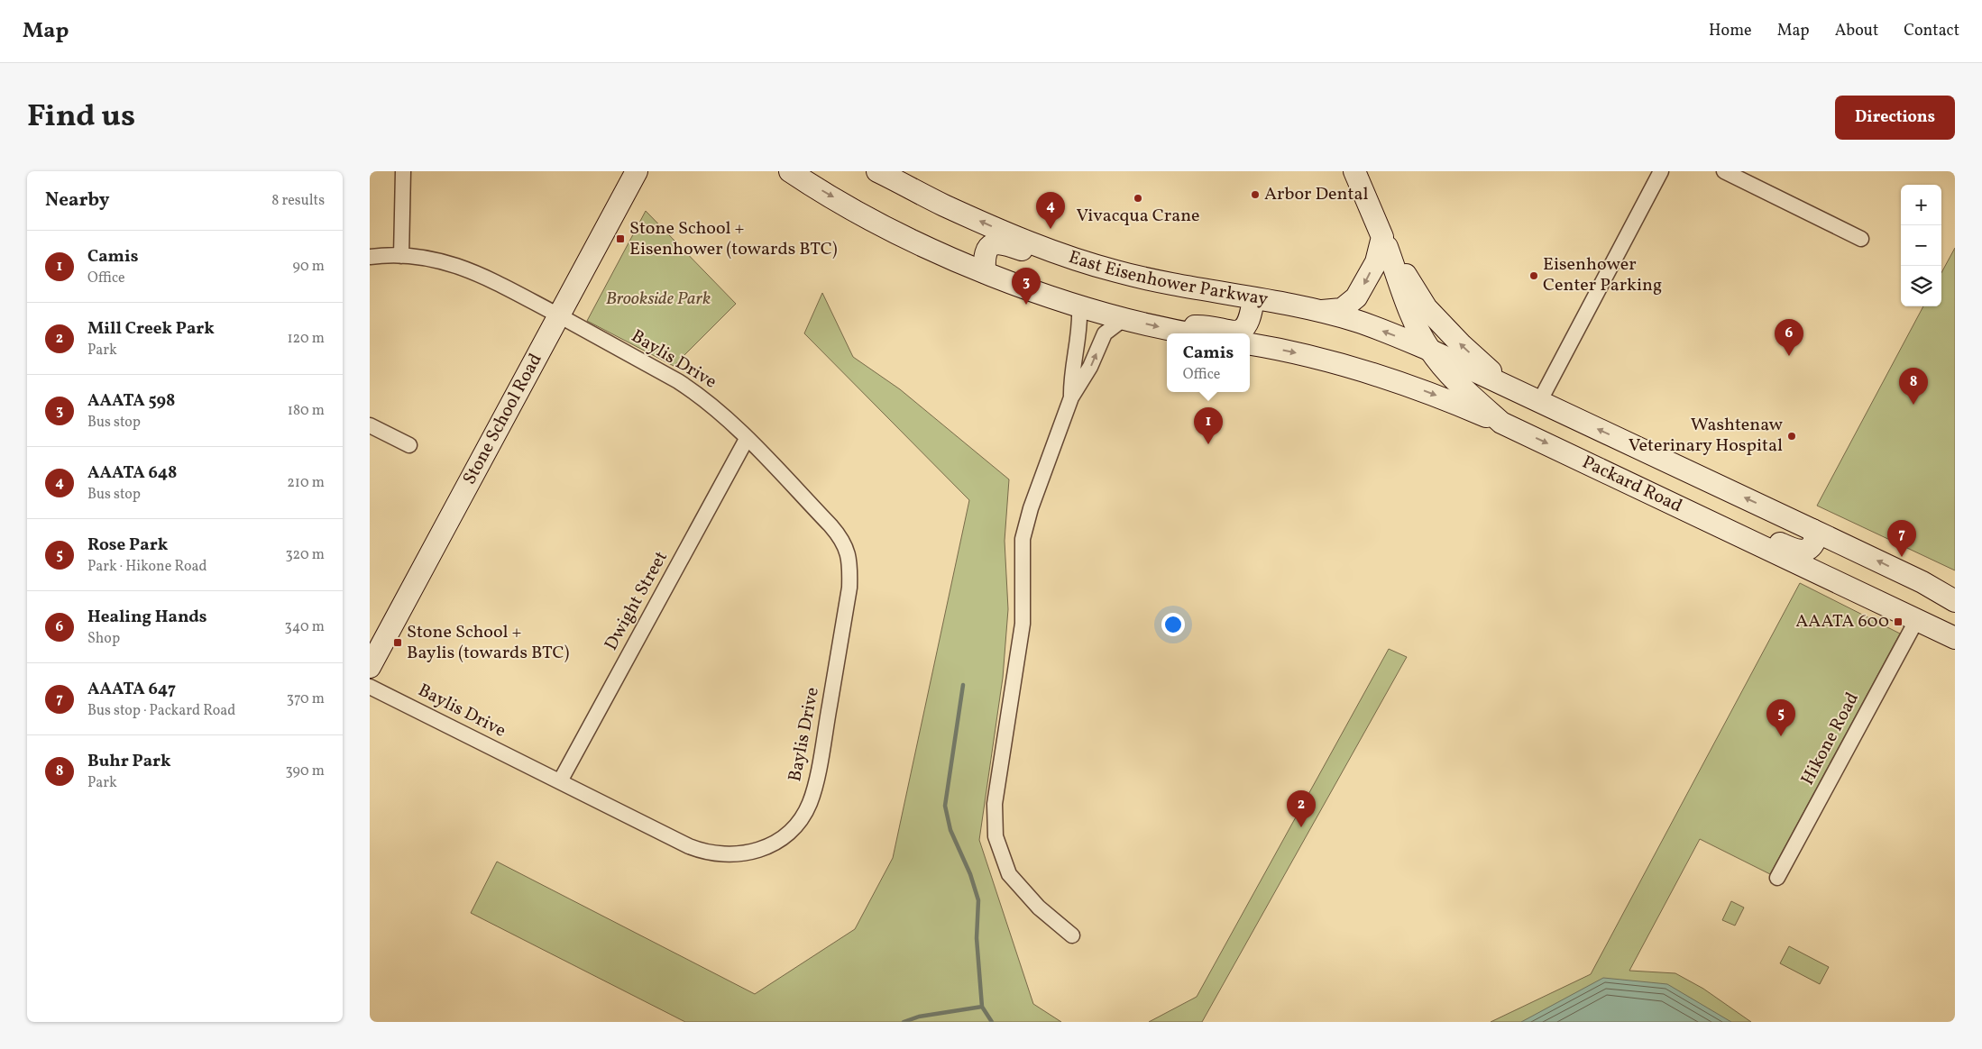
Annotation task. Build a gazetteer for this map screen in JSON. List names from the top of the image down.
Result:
{
  "streets": {
    "main road": ["East Eisenhower Parkway", "Stone School Road", "Packard Road"],
    "street": ["Baylis Drive", "Dwight Street", "Hikone Road"]
  },
  "crossings": [
    ["East Eisenhower Parkway", "Packard Road"],
    ["Baylis Drive", "Stone School Road"],
    ["Baylis Drive", "Dwight Street"],
    ["Packard Road", "Hikone Road"]
  ],
  "parks": ["Brookside Park"],
  "places": {
    "other": [
      "Arbor Dental",
      "Vivacqua Crane",
      "Eisenhower Center Parking",
      "Washtenaw Veterinary Hospital"
    ],
    "transit": ["Stone School + Eisenhower (towards BTC)", "AAATA 600", "Stone School + Baylis (towards BTC)"]
  },
  "page": {
    "header": "Map",
    "nav": [
      "Home",
      "Map",
      "About",
      "Contact"
    ],
    "title": "Find us",
    "buttons": "Directions",
    "heading": ["Nearby", "8 results"],
    "map_buttons": ["+", "−"],
    "pins": [
      "4",
      "3",
      "6",
      "8",
      "1",
      "7",
      "5",
      "2"
    ],
    "list": [
      {
        "mark": "1",
        "name": "Camis",
        "note": "Office",
        "value": "90 m"
      },
      {
        "mark": "2",
        "name": "Mill Creek Park",
        "note": "Park",
        "value": "120 m"
      },
      {
        "mark": "3",
        "name": "AAATA 598",
        "note": "Bus stop",
        "value": "180 m"
      },
      {
        "mark": "4",
        "name": "AAATA 648",
        "note": "Bus stop",
        "value": "210 m"
      },
      {
        "mark": "5",
        "name": "Rose Park",
        "note": "Park · Hikone Road",
        "value": "320 m"
      },
      {
        "mark": "6",
        "name": "Healing Hands",
        "note": "Shop",
        "value": "340 m"
      },
      {
        "mark": "7",
        "name": "AAATA 647",
        "note": "Bus stop · Packard Road",
        "value": "370 m"
      },
      {
        "mark": "8",
        "name": "Buhr Park",
        "note": "Park",
        "value": "390 m"
      }
    ],
    "popup": ["Camis", "Office"]
  }
}
